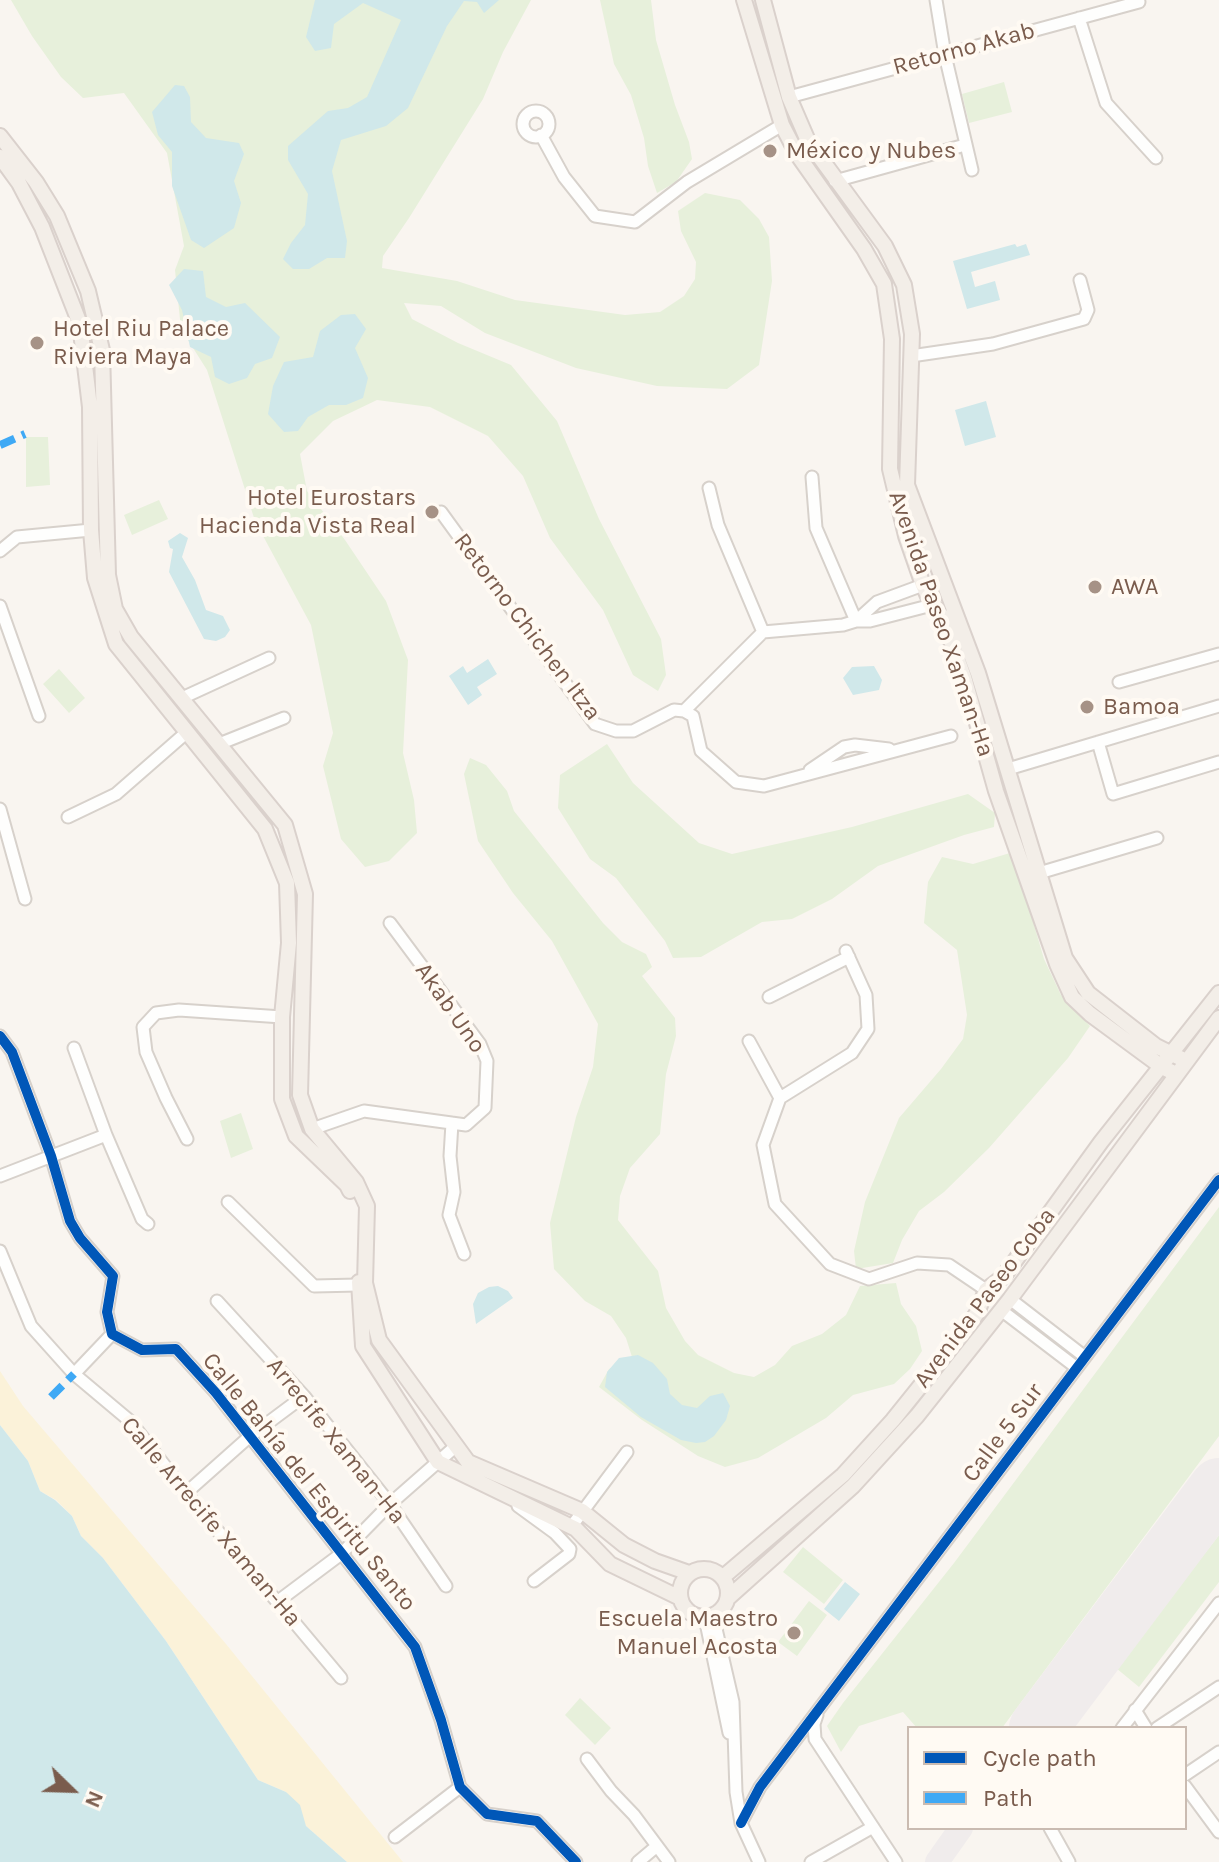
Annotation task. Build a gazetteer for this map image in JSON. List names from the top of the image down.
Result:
{
  "streets": {
    "main road": ["Avenida Paseo Xaman-Ha", "Avenida Paseo Coba"],
    "street": [
      "Retorno Akab",
      "Retorno Chichen Itza",
      "Akab Uno",
      "Calle 5 Sur",
      "Arrecife Xaman-Ha",
      "Calle Bahía del Espiritu Santo",
      "Calle Arrecife Xaman-Ha"
    ]
  },
  "crossings": [
    ["Retorno Akab", "Avenida Paseo Xaman-Ha"],
    ["Avenida Paseo Xaman-Ha", "Avenida Paseo Coba"]
  ],
  "places": [
    "México y Nubes",
    "Hotel Riu Palace Riviera Maya",
    "Hotel Eurostars Hacienda Vista Real",
    "AWA",
    "Bamoa",
    "Escuela Maestro Manuel Acosta"
  ],
  "legend": ["Cycle path", "Path"],
  "north": "bottom right"
}
